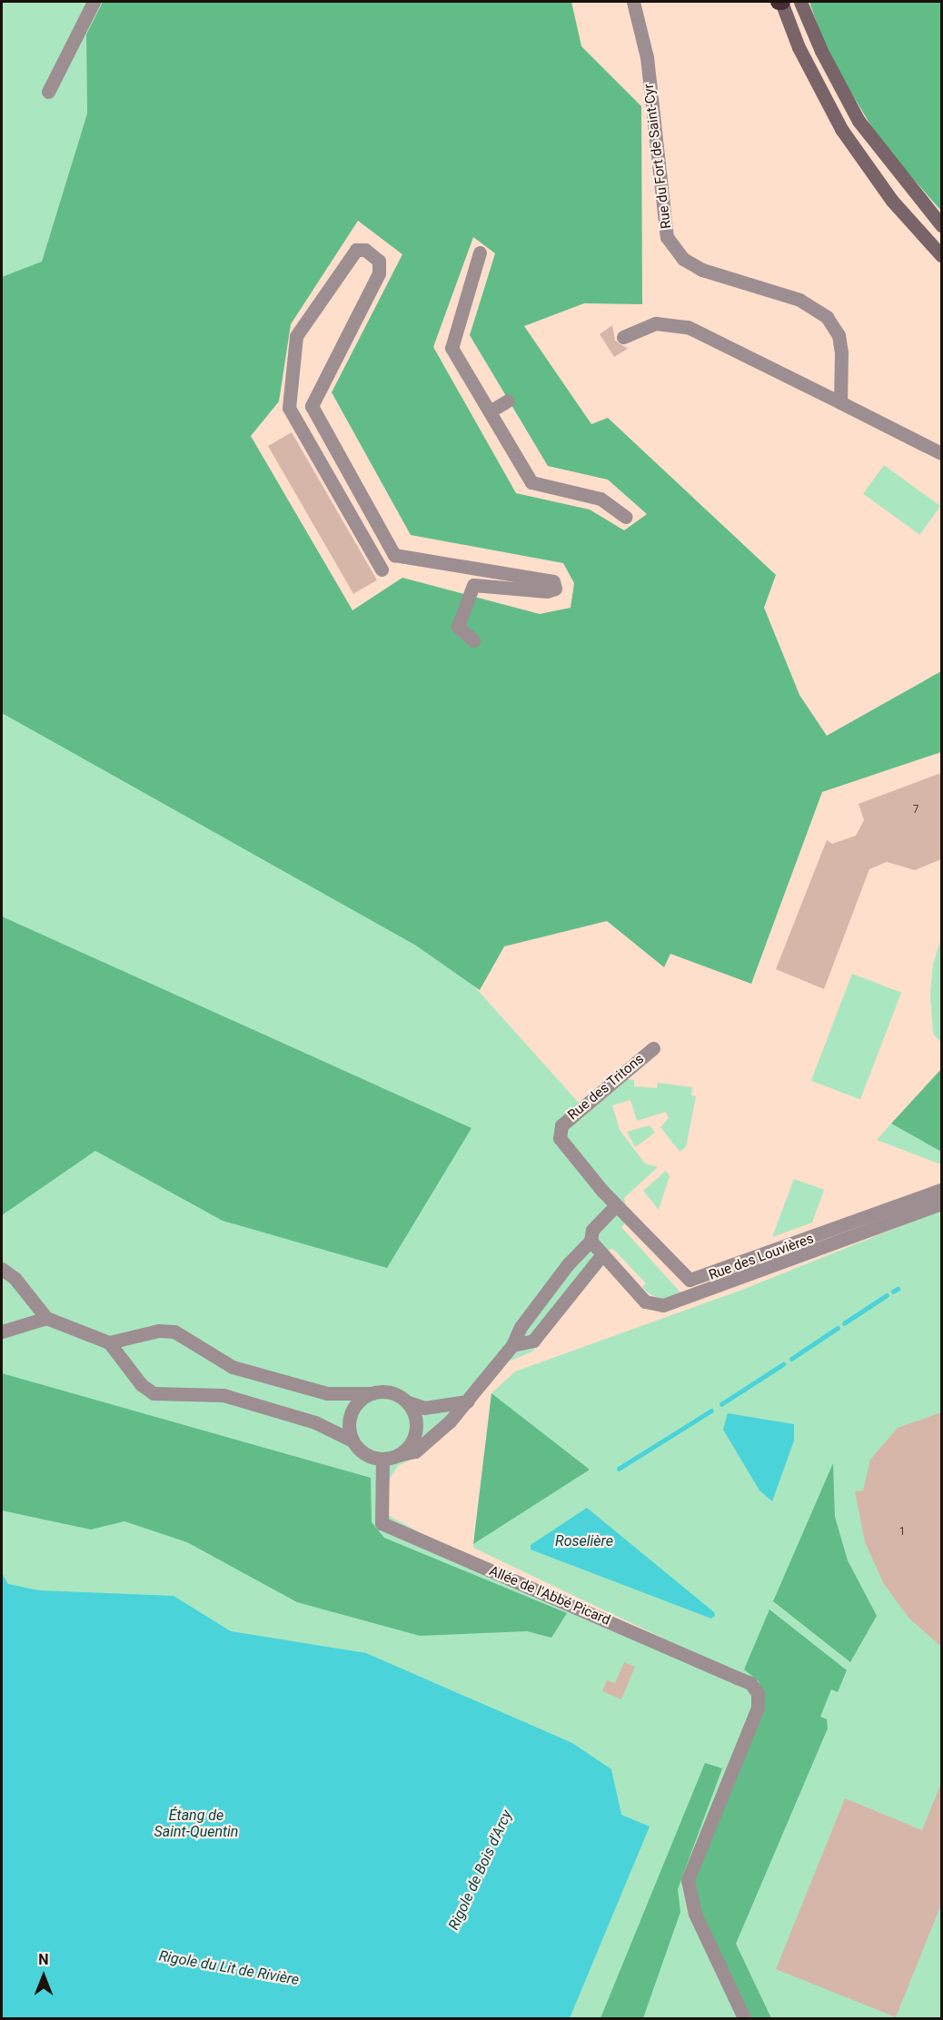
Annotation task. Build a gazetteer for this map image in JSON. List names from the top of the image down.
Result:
{
  "streets": {
    "street": [
      "Rue du Fort de Saint-Cyr",
      "Rue des Tritons",
      "Rue des Louvières",
      "Allée de l'Abbé Picard"
    ]
  },
  "crossings": [
    ["Rue des Tritons", "Rue des Louvières"]
  ],
  "water": [
    "Roselière",
    "Étang de Saint-Quentin",
    "Rigole de Bois d'Arcy",
    "Rigole du Lit de Rivière"
  ],
  "house_numbers": ["7", "1"],
  "north": "top"
}
